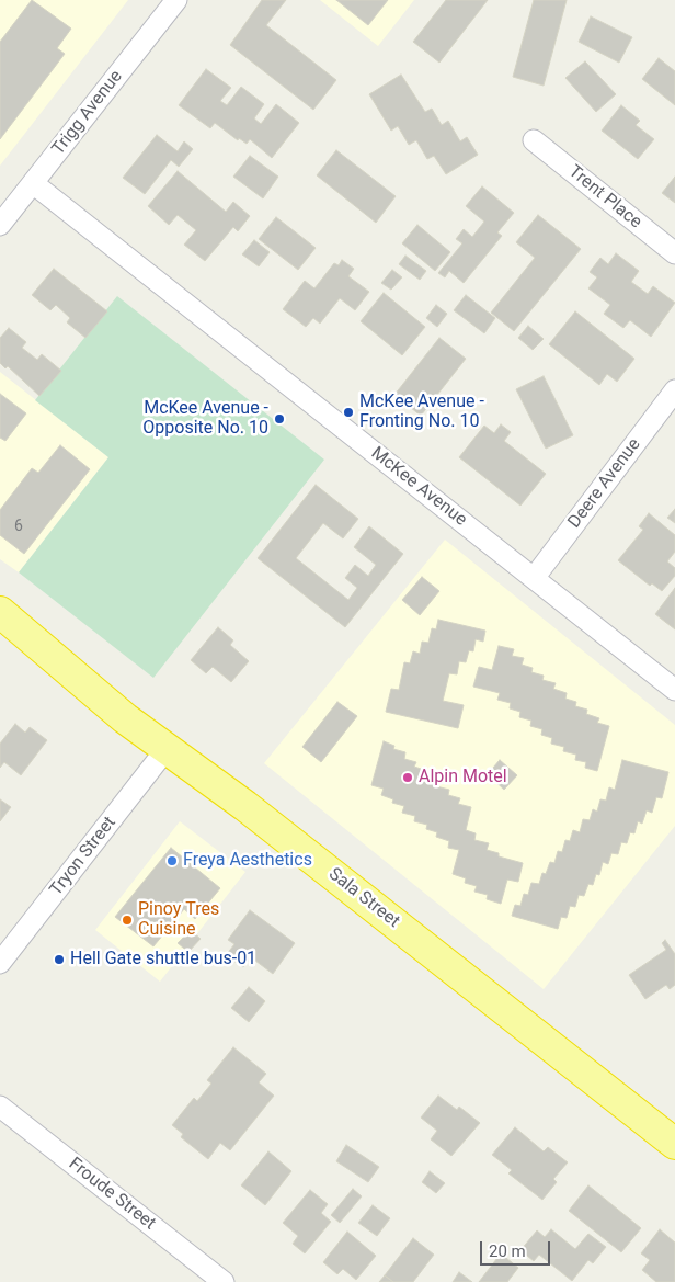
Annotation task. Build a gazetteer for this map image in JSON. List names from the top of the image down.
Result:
{
  "streets": {
    "highway": ["Sala Street"],
    "street": [
      "Trigg Avenue",
      "Trent Place",
      "Deere Avenue",
      "McKee Avenue",
      "Tryon Street",
      "Froude Street"
    ]
  },
  "crossings": [
    ["Trigg Avenue", "McKee Avenue"],
    ["Deere Avenue", "McKee Avenue"],
    ["Tryon Street", "Sala Street"]
  ],
  "places": [
    "McKee Avenue - Fronting No. 10",
    "McKee Avenue - Opposite No. 10",
    "Alpin Motel",
    "Freya Aesthetics",
    "Pinoy Tres Cuisine",
    "Hell Gate shuttle bus-01"
  ],
  "house_numbers": ["6"],
  "scale_bar": "20 m"
}
